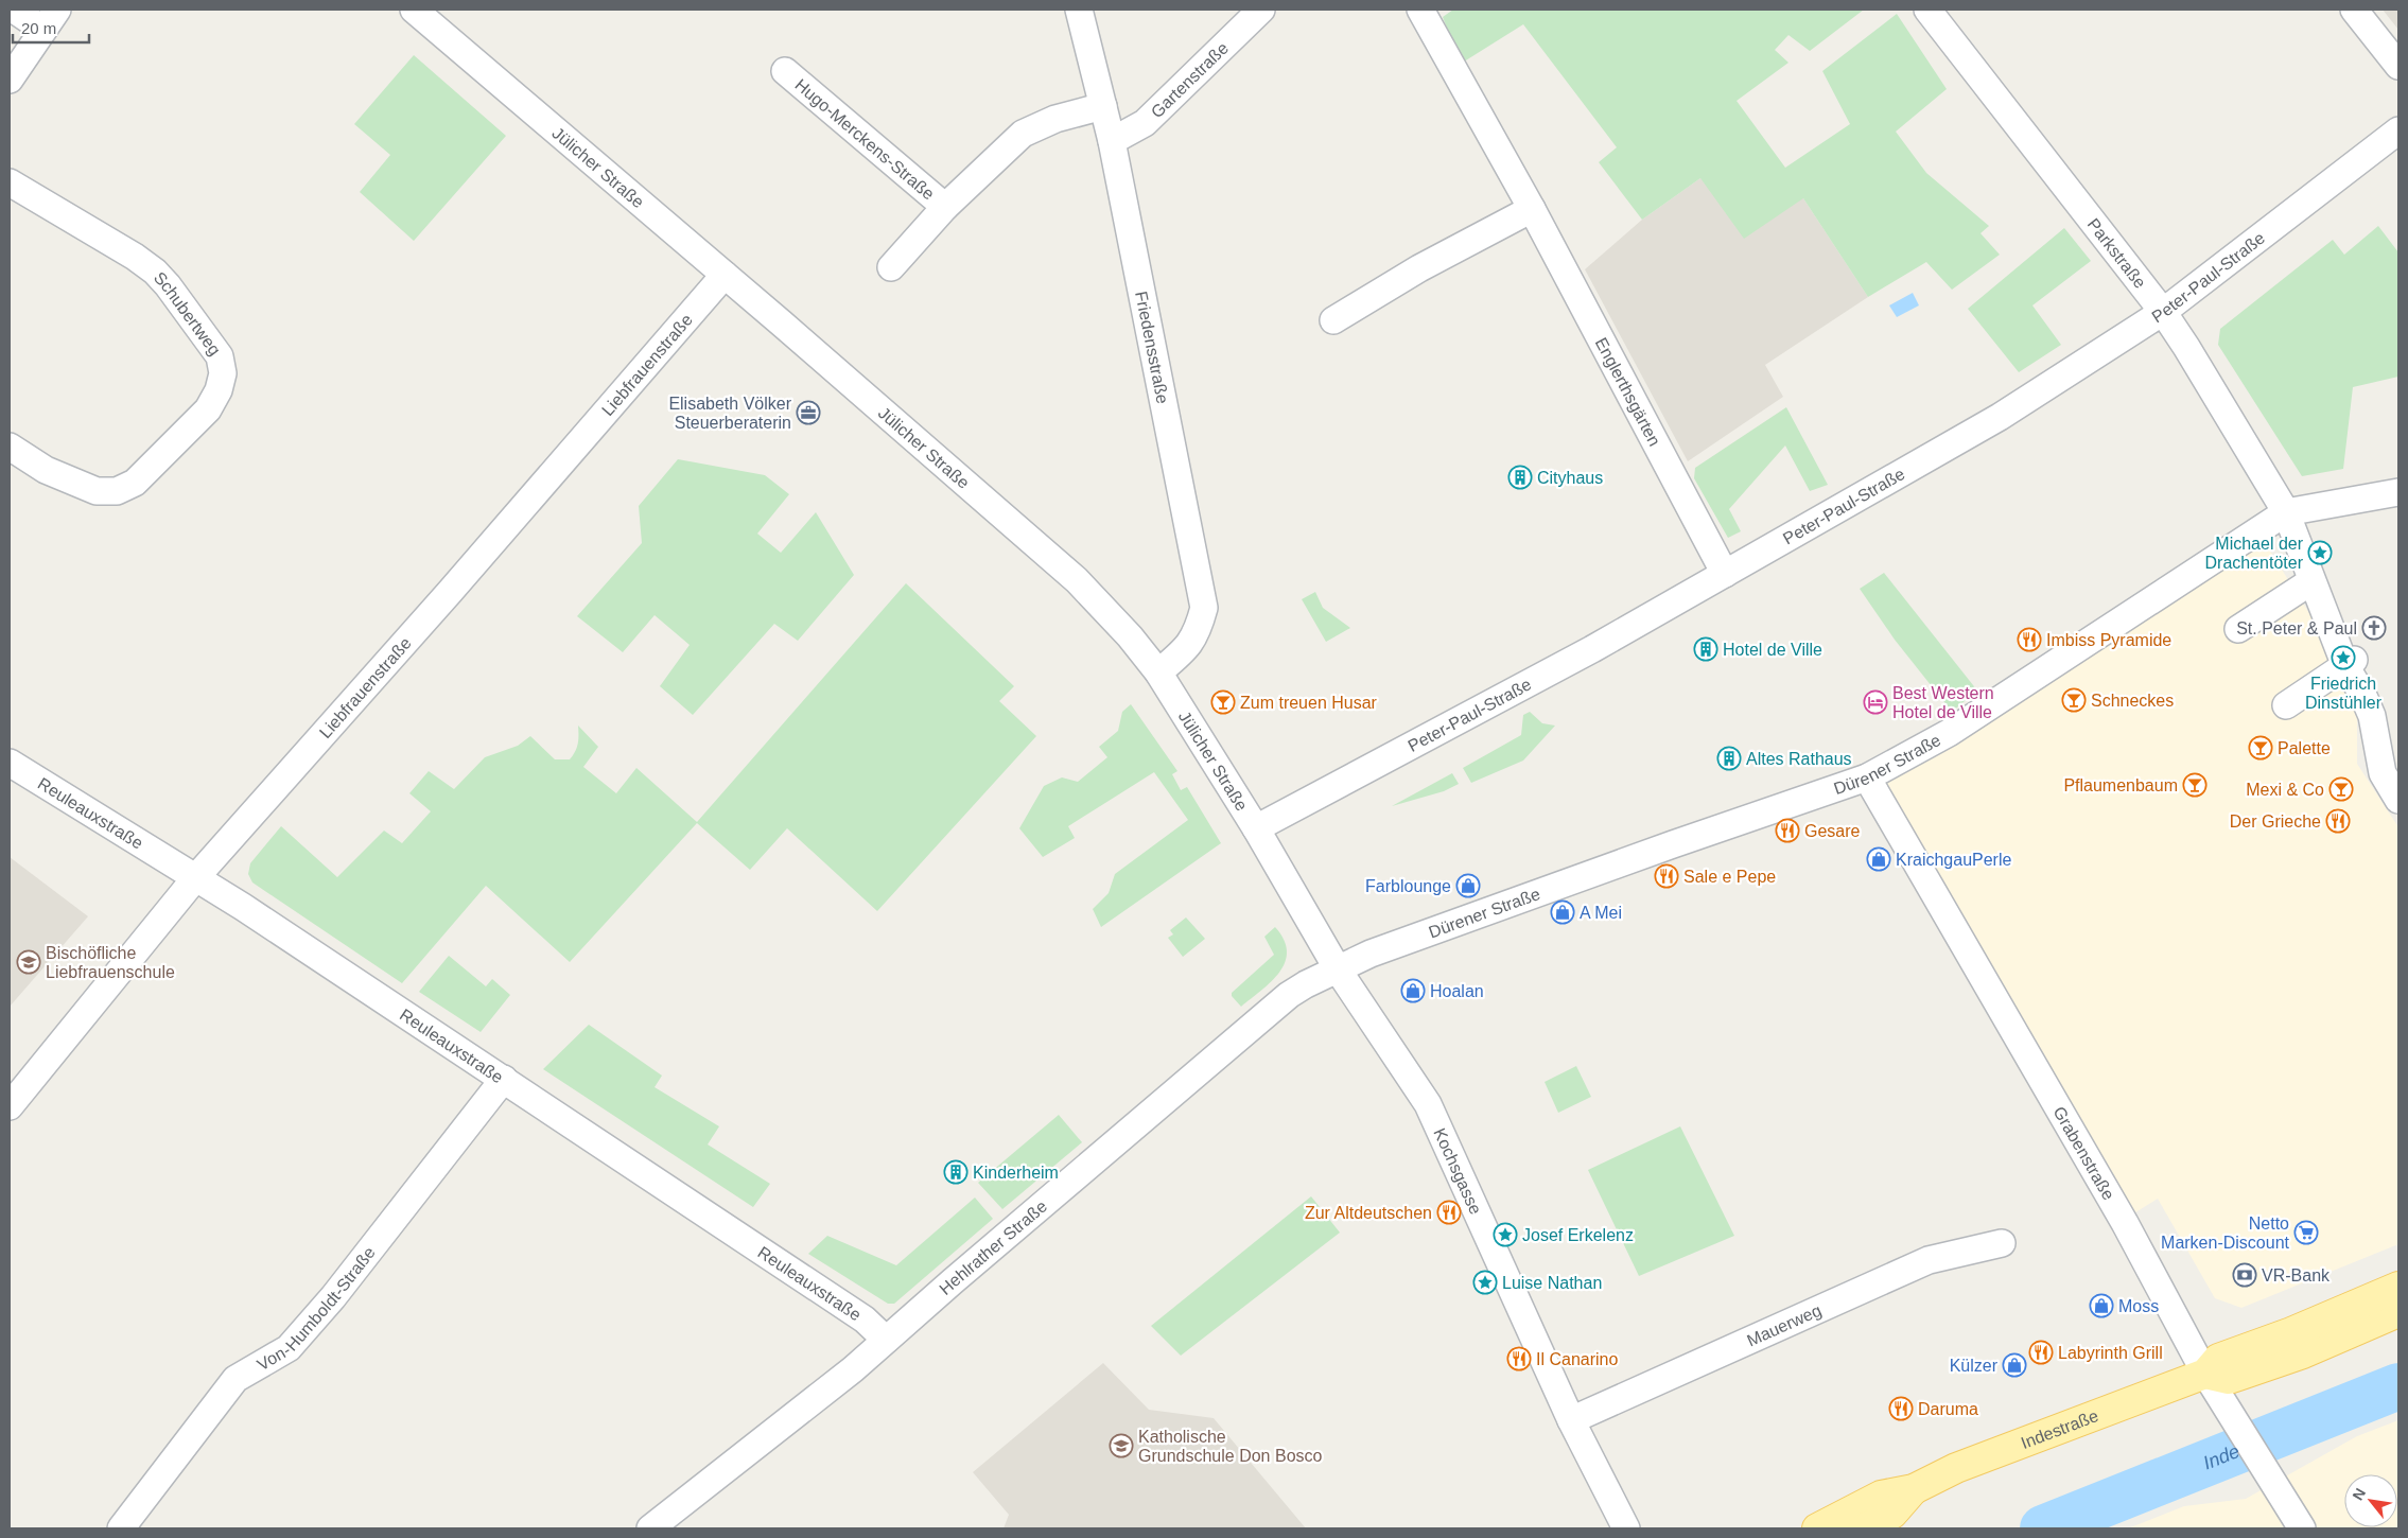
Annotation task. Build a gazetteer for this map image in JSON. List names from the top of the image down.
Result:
{
  "streets": {
    "main road": ["Indestraße"],
    "street": [
      "Gartenstraße",
      "Hugo-Merckens-Straße",
      "Jülicher Straße",
      "Parkstraße",
      "Peter-Paul-Straße",
      "Schubertweg",
      "Friedensstraße",
      "Liebfrauenstraße",
      "Englerthsgärten",
      "Dürener Straße",
      "Reuleauxstraße",
      "Grabenstraße",
      "Kochsgasse",
      "Hehlrather Straße",
      "Von-Humboldt-Straße",
      "Mauerweg"
    ]
  },
  "crossings": [
    ["Gartenstraße", "Friedensstraße"],
    ["Hugo-Merckens-Straße", "Friedensstraße"],
    ["Jülicher Straße", "Peter-Paul-Straße"],
    ["Jülicher Straße", "Friedensstraße"],
    ["Jülicher Straße", "Liebfrauenstraße"],
    ["Jülicher Straße", "Dürener Straße"],
    ["Jülicher Straße", "Kochsgasse"],
    ["Jülicher Straße", "Hehlrather Straße"],
    ["Parkstraße", "Peter-Paul-Straße"],
    ["Parkstraße", "Dürener Straße"],
    ["Peter-Paul-Straße", "Englerthsgärten"],
    ["Liebfrauenstraße", "Reuleauxstraße"],
    ["Dürener Straße", "Grabenstraße"],
    ["Dürener Straße", "Kochsgasse"],
    ["Dürener Straße", "Hehlrather Straße"],
    ["Reuleauxstraße", "Hehlrather Straße"],
    ["Reuleauxstraße", "Von-Humboldt-Straße"],
    ["Grabenstraße", "Indestraße"],
    ["Kochsgasse", "Hehlrather Straße"],
    ["Kochsgasse", "Mauerweg"]
  ],
  "water": ["Inde"],
  "places": {
    "office": ["Elisabeth Völker Steuerberaterin"],
    "building": [
      "Cityhaus",
      "Hotel de Ville",
      "Altes Rathaus",
      "Kinderheim"
    ],
    "place": [
      "Michael der Drachentöter",
      "Friedrich Dinstühler",
      "Josef Erkelenz",
      "Luise Nathan"
    ],
    "church": ["St. Peter & Paul"],
    "restaurant": [
      "Imbiss Pyramide",
      "Der Grieche",
      "Gesare",
      "Sale e Pepe",
      "Zur Altdeutschen",
      "Labyrinth Grill",
      "Il Canarino",
      "Daruma"
    ],
    "bar": [
      "Schneckes",
      "Zum treuen Husar",
      "Palette",
      "Pflaumenbaum",
      "Mexi & Co"
    ],
    "hotel": ["Best Western Hotel de Ville"],
    "shop": [
      "KraichgauPerle",
      "Farblounge",
      "A Mei",
      "Hoalan",
      "Moss",
      "Külzer"
    ],
    "school or university": ["Bischöfliche Liebfrauenschule", "Katholische Grundschule Don Bosco"],
    "supermarket": ["Netto Marken-Discount"],
    "bank": ["VR-Bank"]
  },
  "scale_bar": "20 m",
  "north": "top left"
}
